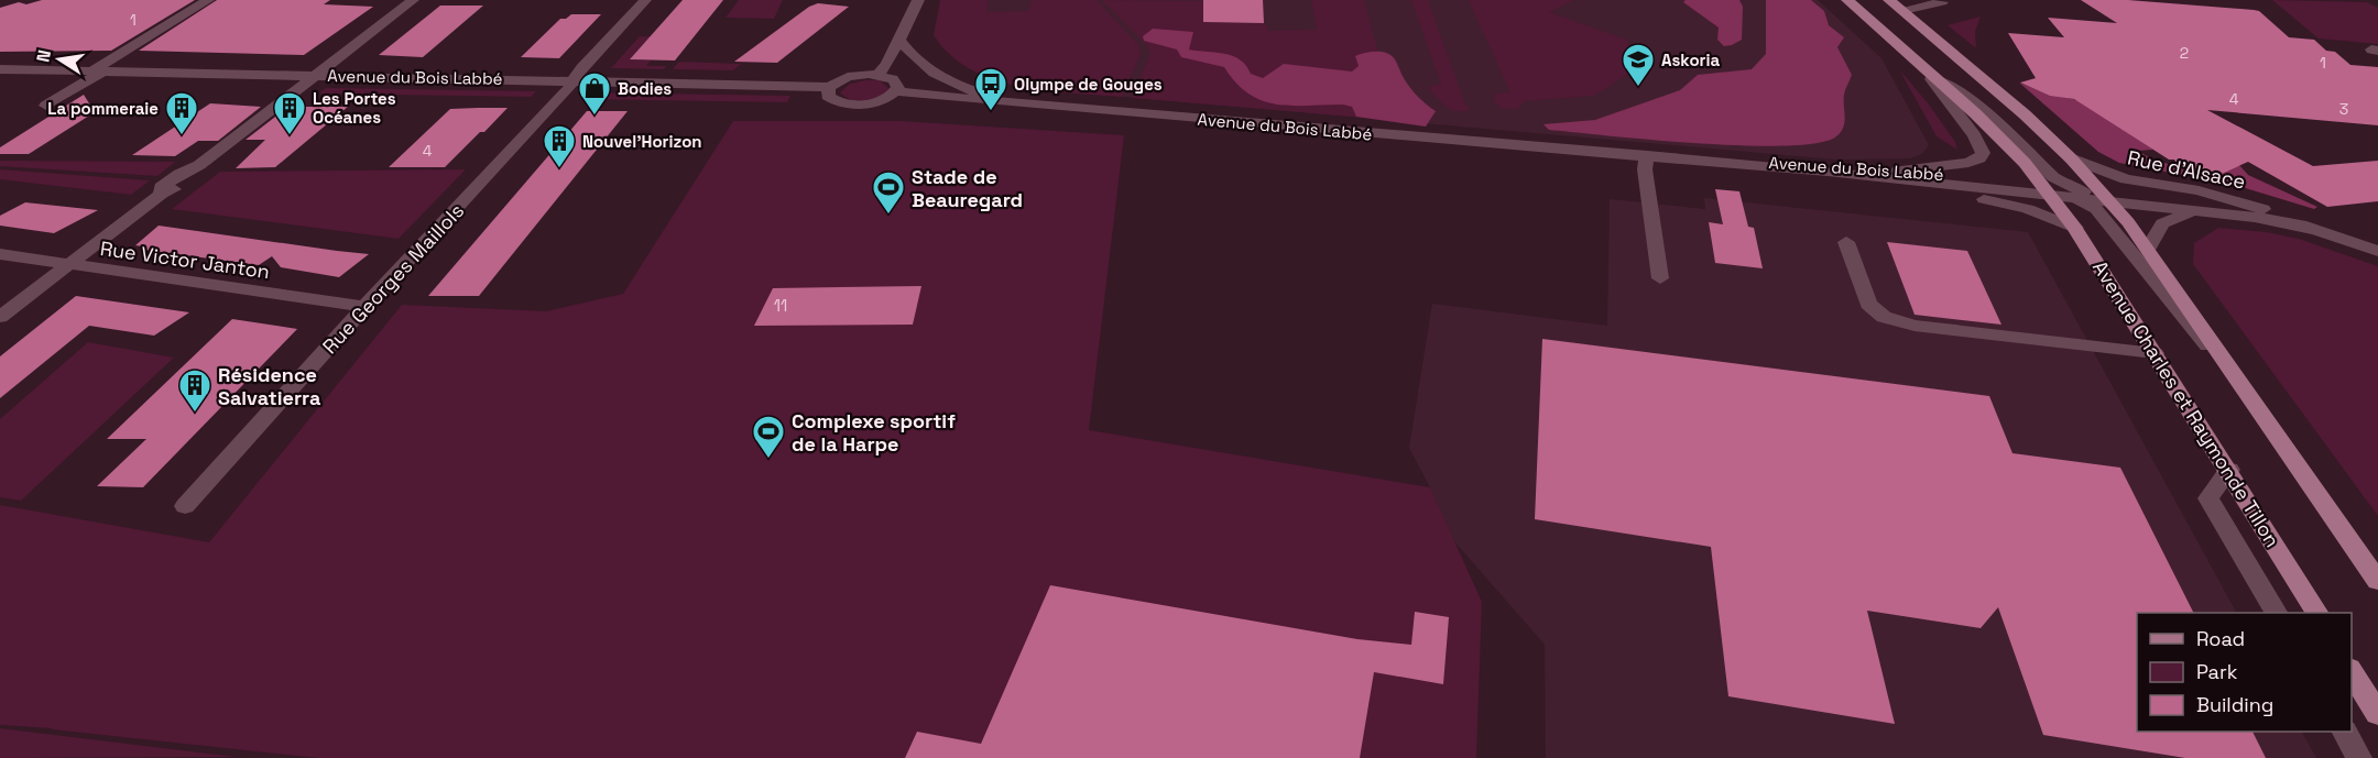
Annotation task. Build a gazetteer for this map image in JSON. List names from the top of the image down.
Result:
{
  "streets": {
    "main road": ["Avenue Charles et Raymonde Tillon"],
    "street": [
      "Avenue du Bois Labbé",
      "Rue d'Alsace",
      "Rue Victor Janton",
      "Rue Georges Maillols"
    ]
  },
  "crossings": [
    ["Avenue du Bois Labbé", "Rue Georges Maillols"],
    ["Avenue du Bois Labbé", "Avenue Charles et Raymonde Tillon"],
    ["Rue d'Alsace", "Avenue Charles et Raymonde Tillon"],
    ["Rue Victor Janton", "Rue Georges Maillols"]
  ],
  "places": {
    "school or university": ["Askoria"],
    "bus stop": ["Olympe de Gouges"],
    "shop": ["Bodies"],
    "building": [
      "La pommeraie",
      "Les Portes Océanes",
      "Nouvel'Horizon",
      "Résidence Salvatierra"
    ],
    "sports": ["Stade de Beauregard", "Complexe sportif de la Harpe"]
  },
  "house_numbers": [
    "1",
    "2",
    "1",
    "4",
    "3",
    "4",
    "11"
  ],
  "legend": ["Road", "Park", "Building"],
  "north": "left"
}
